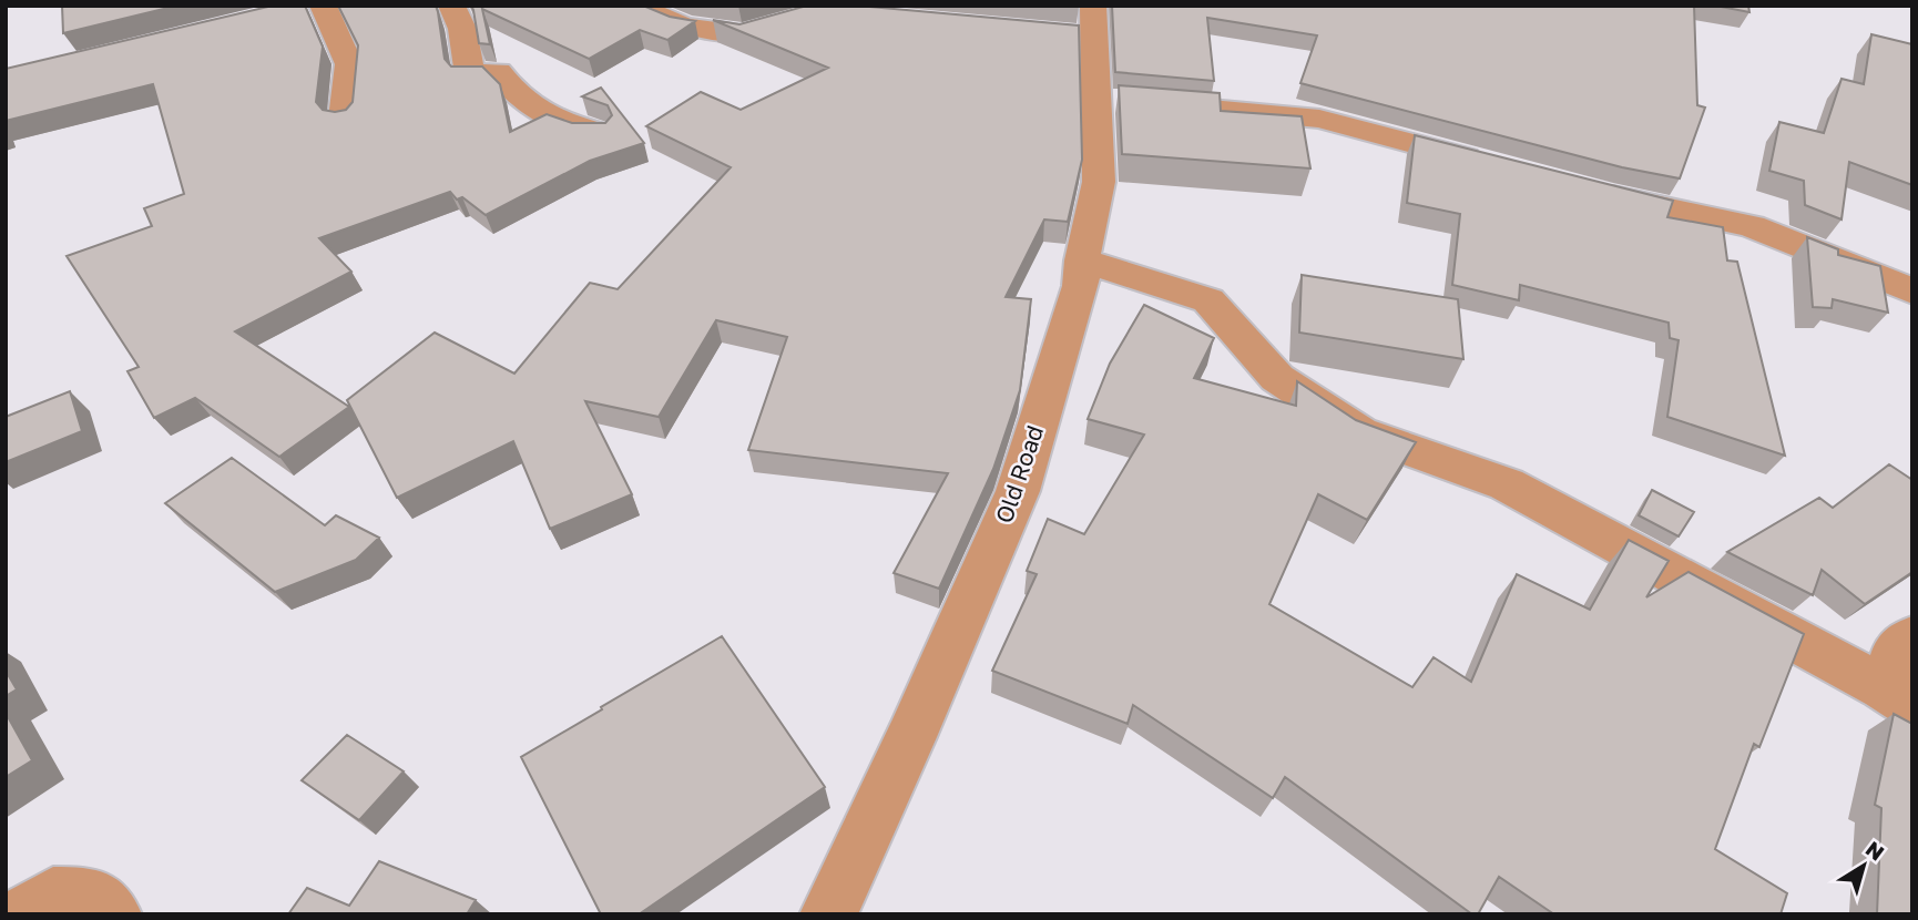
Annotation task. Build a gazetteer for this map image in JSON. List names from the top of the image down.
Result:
{
  "streets": {
    "street": ["Old Road"]
  },
  "north": "top right"
}
